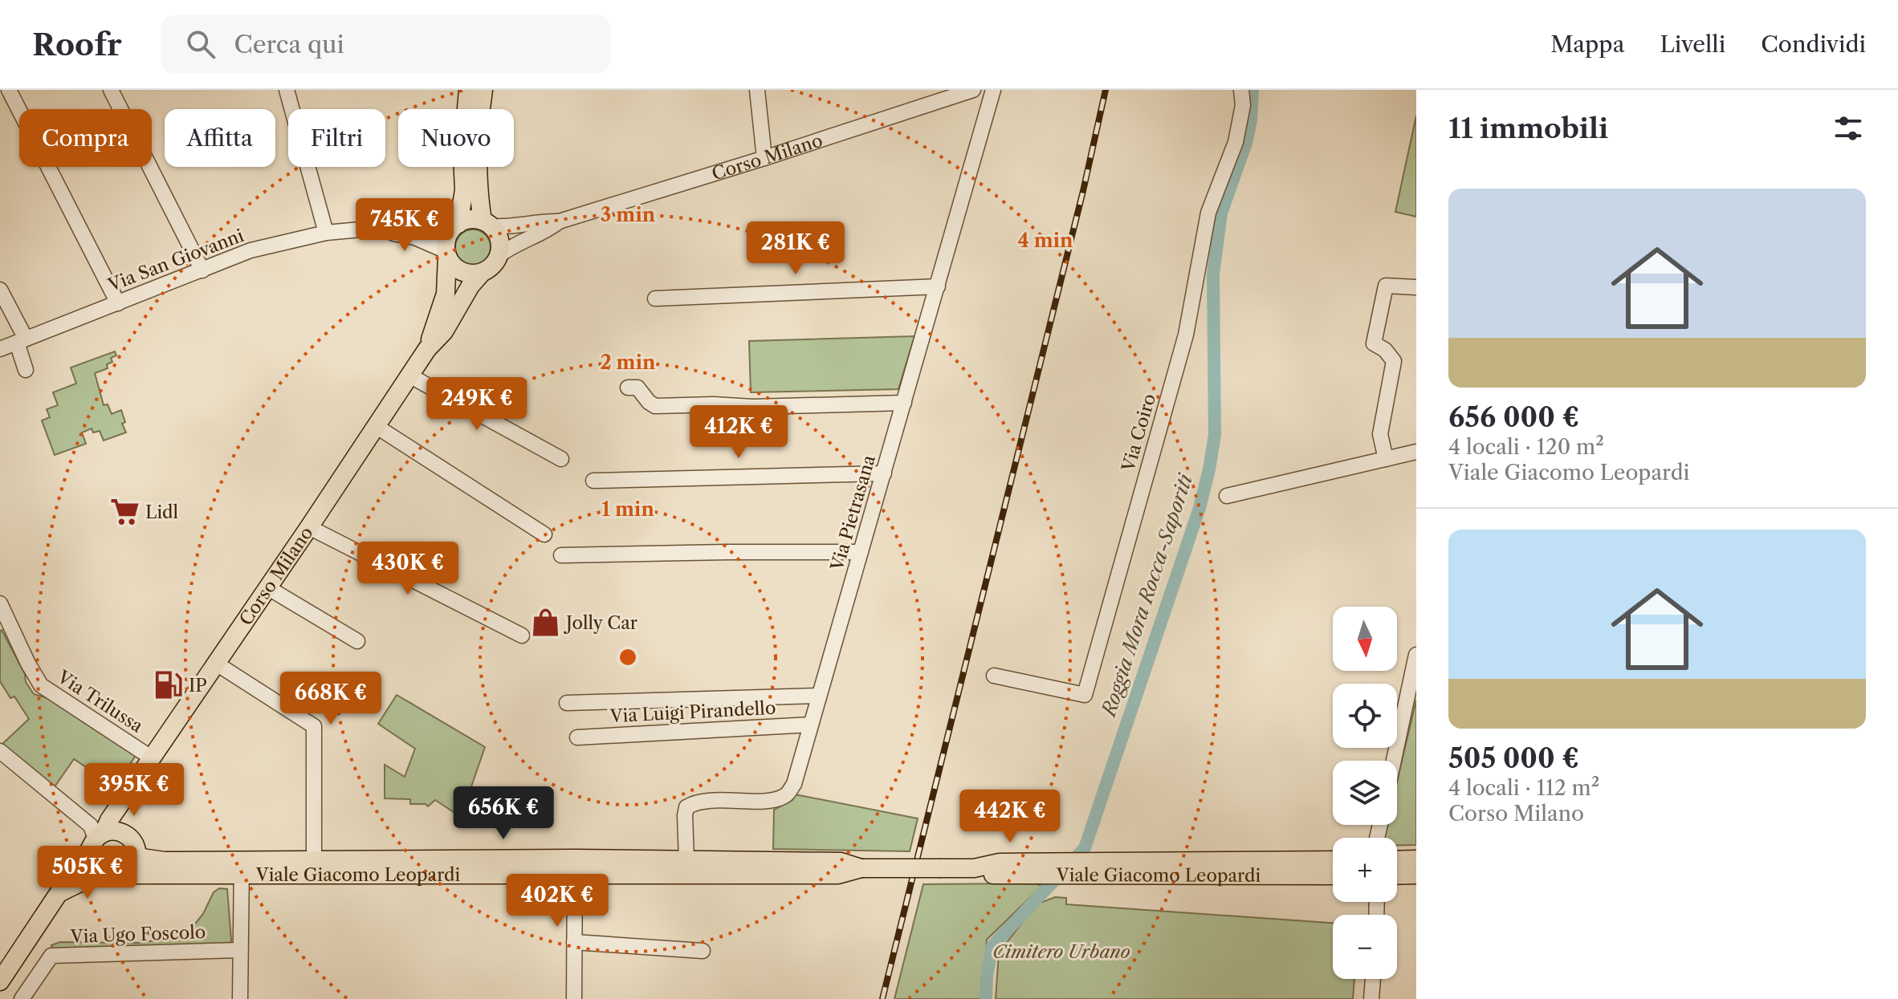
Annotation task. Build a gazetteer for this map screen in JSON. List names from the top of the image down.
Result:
{
  "streets": {
    "main road": ["Corso Milano", "Viale Giacomo Leopardi"],
    "street": [
      "Via San Giovanni",
      "Via Coiro",
      "Via Pietrasana",
      "Via Trilussa",
      "Via Luigi Pirandello",
      "Via Ugo Foscolo"
    ]
  },
  "crossings": [
    ["Corso Milano", "Via San Giovanni"],
    ["Corso Milano", "Via Trilussa"],
    ["Corso Milano", "Viale Giacomo Leopardi"],
    ["Via Pietrasana", "Via Luigi Pirandello"],
    ["Via Pietrasana", "Viale Giacomo Leopardi"]
  ],
  "water": ["Roggia Mora Rocca-Saporiti"],
  "parks": ["Cimitero Urbano"],
  "places": {
    "supermarket": ["Lidl"],
    "shop": ["Jolly Car"],
    "fuel station": ["IP"]
  },
  "north": "bottom",
  "page": {
    "header": "Roofr",
    "search": "Cerca qui",
    "nav": ["Mappa", "Livelli", "Condividi"],
    "heading": "11 immobili",
    "chip": [
      "Compra",
      "Affitta",
      "Filtri",
      "Nuovo"
    ],
    "list": [
      {
        "name": "656 000 €",
        "note": "4 locali · 120 m² · Viale Giacomo Leopardi"
      },
      {
        "name": "505 000 €",
        "note": "4 locali · 112 m² · Corso Milano"
      }
    ],
    "price": [
      "745K €",
      "281K €",
      "249K €",
      "412K €",
      "430K €",
      "668K €",
      "395K €",
      "656K €",
      "442K €",
      "505K €",
      "402K €"
    ],
    "map_buttons": ["+", "−"]
  },
  "rings": [
    "3 min",
    "4 min",
    "2 min",
    "1 min"
  ]
}
